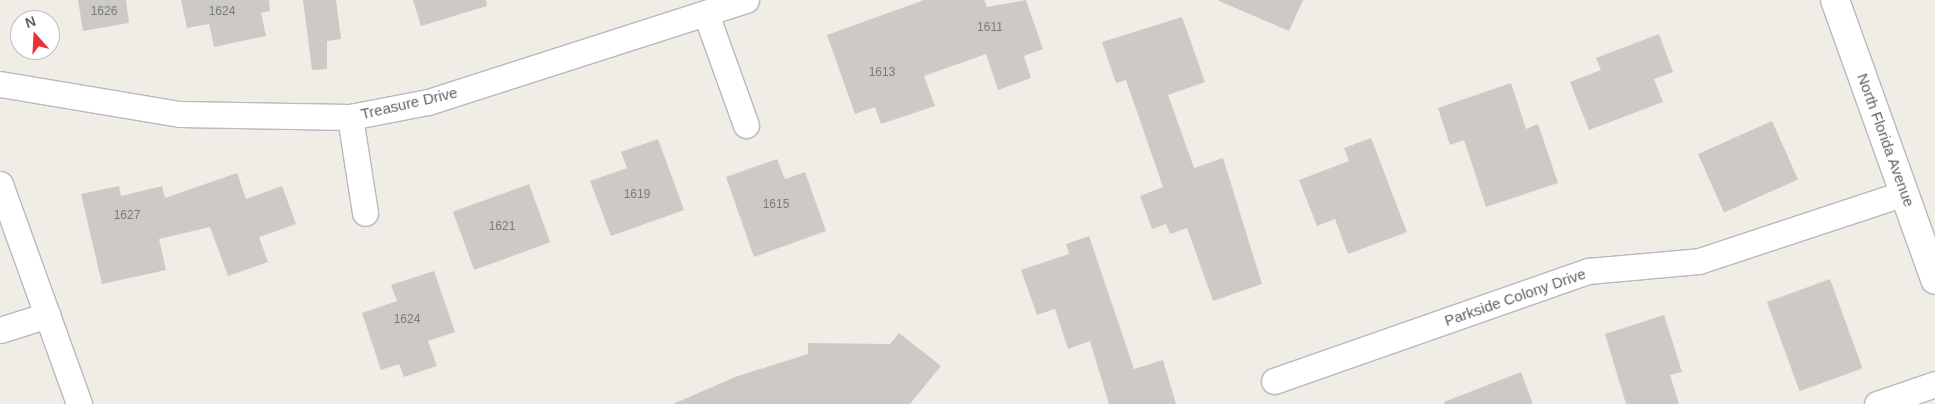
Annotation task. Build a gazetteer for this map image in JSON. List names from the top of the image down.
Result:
{
  "streets": {
    "street": ["Treasure Drive", "North Florida Avenue", "Parkside Colony Drive"]
  },
  "crossings": [
    ["North Florida Avenue", "Parkside Colony Drive"]
  ],
  "house_numbers": [
    "1626",
    "1624",
    "1611",
    "1613",
    "1619",
    "1615",
    "1627",
    "1621",
    "1624"
  ],
  "north": "top"
}
